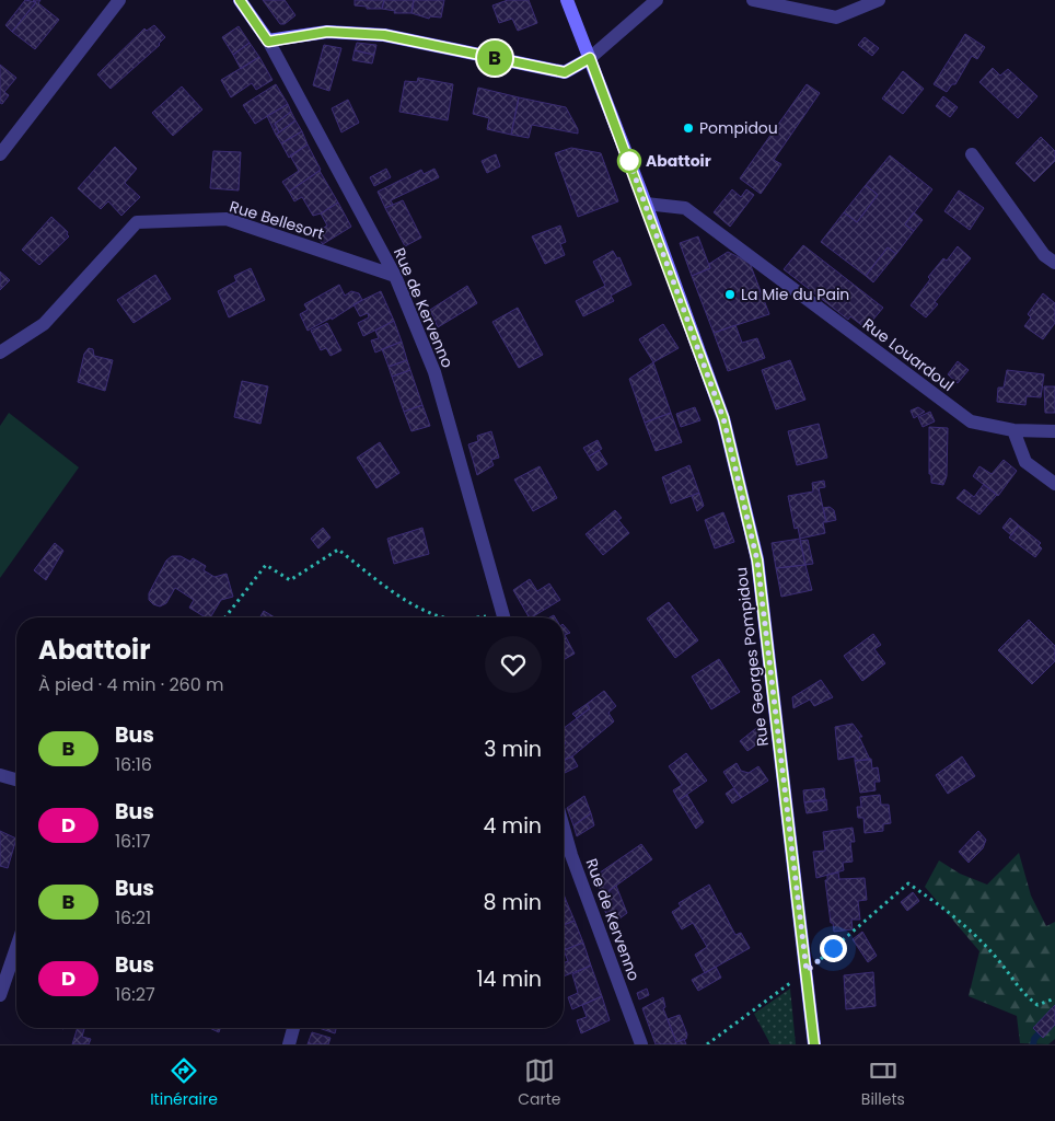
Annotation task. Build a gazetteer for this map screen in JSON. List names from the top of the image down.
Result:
{
  "streets": {
    "main road": ["Rue de Kervenno", "Rue Georges Pompidou"],
    "street": ["Rue Bellesort", "Rue Louardoul"]
  },
  "crossings": [
    ["Rue Bellesort", "Rue de Kervenno"],
    ["Rue Louardoul", "Rue Georges Pompidou"]
  ],
  "places": ["Pompidou", "Abattoir", "La Mie du Pain"],
  "lines": ["bus line B"],
  "page": {
    "on_map": "B",
    "heading": ["Abattoir", "À pied · 4 min · 260 m"],
    "list": [
      {
        "mark": "B",
        "name": "Bus",
        "note": "16:16",
        "value": "3 min"
      },
      {
        "mark": "D",
        "name": "Bus",
        "note": "16:17",
        "value": "4 min"
      },
      {
        "mark": "B",
        "name": "Bus",
        "note": "16:21",
        "value": "8 min"
      },
      {
        "mark": "D",
        "name": "Bus",
        "note": "16:27",
        "value": "14 min"
      }
    ],
    "tabs": ["Itinéraire", "Carte", "Billets"]
  }
}
